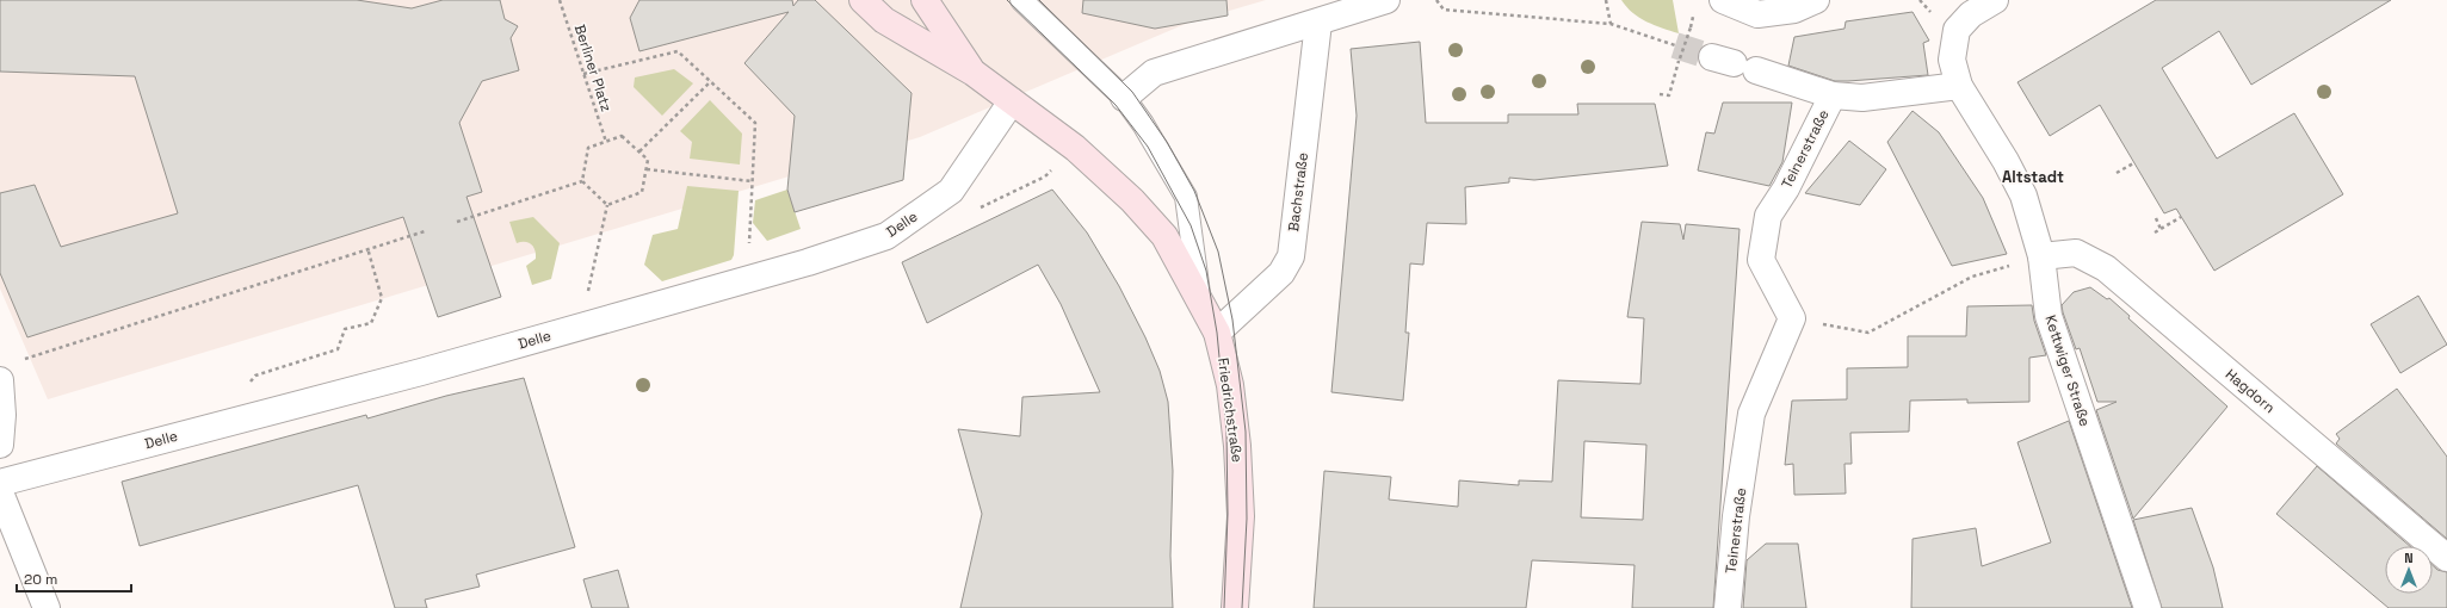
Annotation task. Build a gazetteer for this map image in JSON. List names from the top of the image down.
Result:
{
  "streets": {
    "main road": ["Friedrichstraße"],
    "street": [
      "Teinerstraße",
      "Bachstraße",
      "Delle",
      "Kettwiger Straße",
      "Hagdorn"
    ],
    "path": ["Berliner Platz"]
  },
  "crossings": [
    ["Teinerstraße", "Kettwiger Straße"],
    ["Bachstraße", "Friedrichstraße"],
    ["Delle", "Friedrichstraße"],
    ["Kettwiger Straße", "Hagdorn"]
  ],
  "districts": ["Altstadt"],
  "scale_bar": "20 m",
  "north": "top"
}
